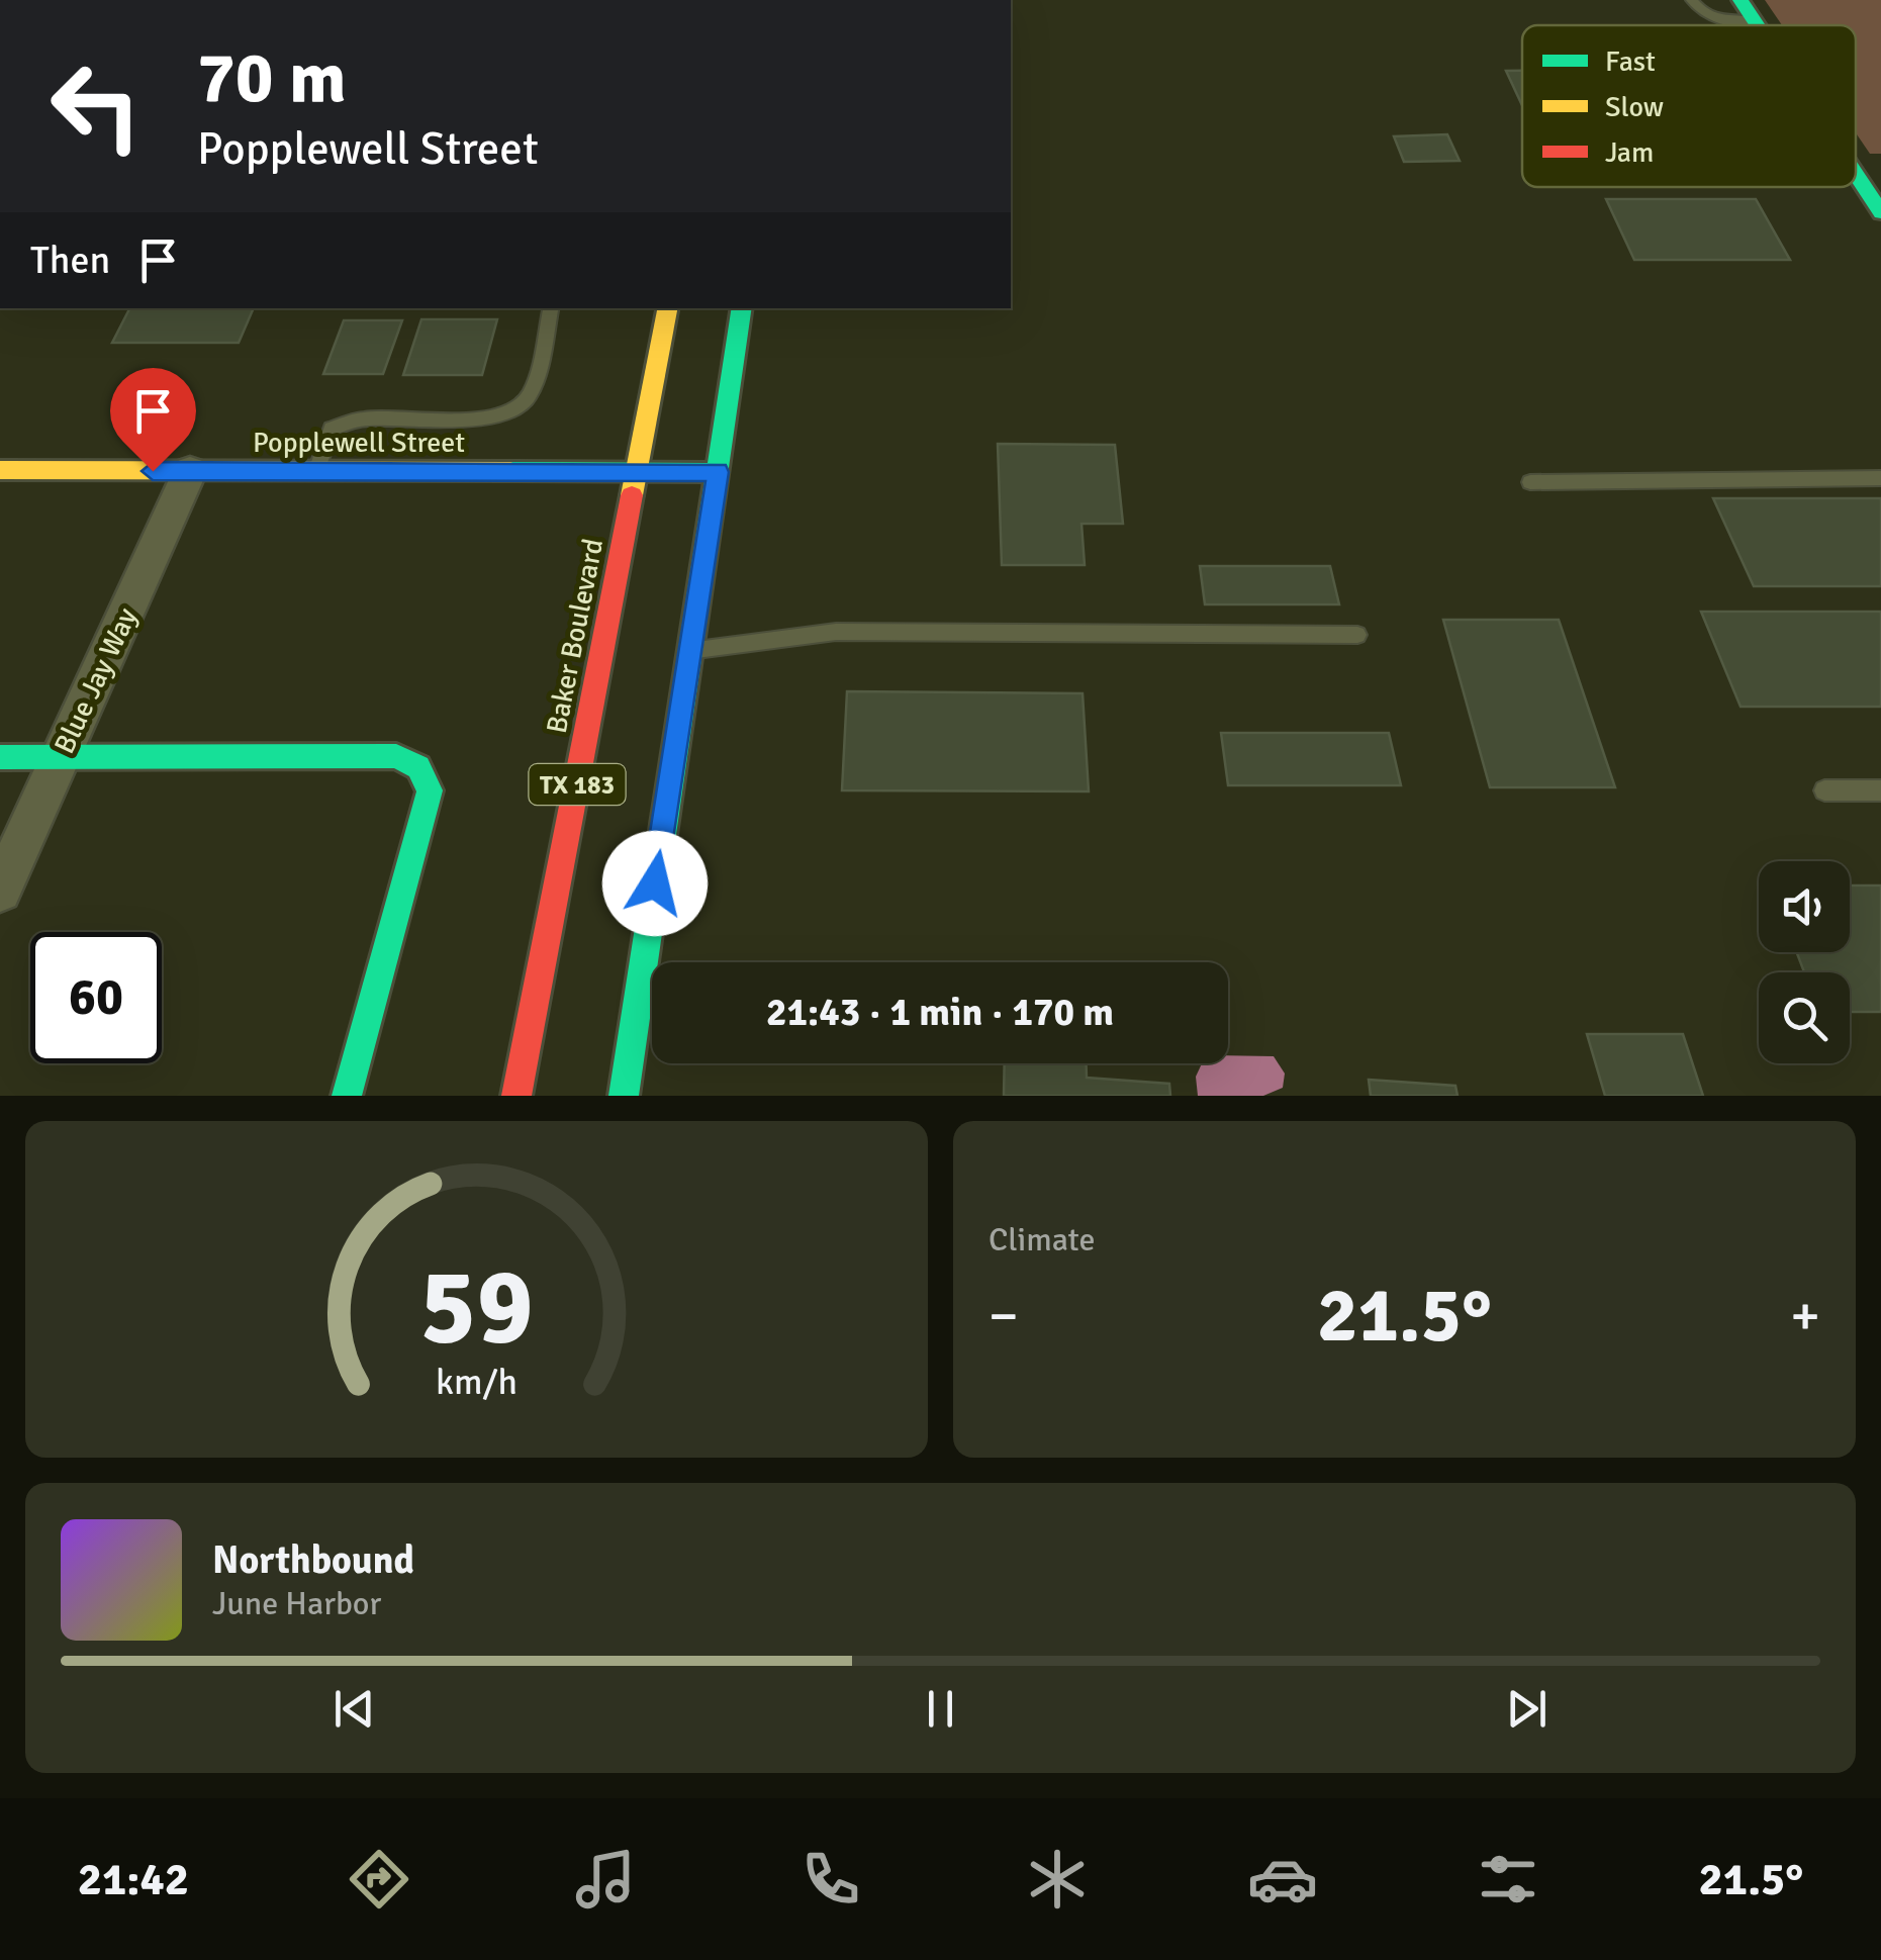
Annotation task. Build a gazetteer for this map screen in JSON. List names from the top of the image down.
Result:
{
  "streets": {
    "street": [
      "Popplewell Street",
      "Baker Boulevard",
      "Blue Jay Way",
      "TX 183"
    ]
  },
  "crossings": [
    ["Popplewell Street", "Baker Boulevard"],
    ["Popplewell Street", "Blue Jay Way"],
    ["Popplewell Street", "TX 183"]
  ],
  "legend": ["Fast", "Slow", "Jam"],
  "page": {
    "turn": ["70 m", "Popplewell Street"],
    "then": "Then",
    "limit": "60",
    "trip": "21:43 · 1 min · 170 m",
    "tile": "Climate",
    "heat": ["−", "21.5°", "+"],
    "song": ["Northbound", "June Harbor"],
    "tabs": ["21:42", "21.5°"],
    "gauge": ["59", "km/h"]
  }
}
